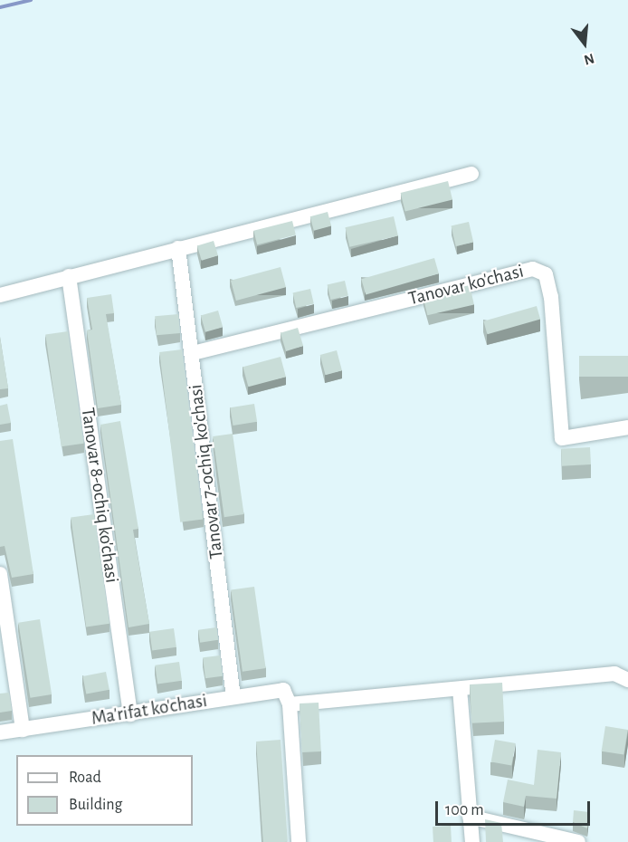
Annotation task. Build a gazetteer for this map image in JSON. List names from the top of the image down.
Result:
{
  "streets": {
    "street": [
      "Tanovar ko'chasi",
      "Tanovar 7-ochiq ko'chasi",
      "Tanovar 8-ochiq ko'chasi",
      "Ma'rifat ko'chasi"
    ]
  },
  "crossings": [
    ["Tanovar ko'chasi", "Tanovar 7-ochiq ko'chasi"],
    ["Tanovar 7-ochiq ko'chasi", "Ma'rifat ko'chasi"],
    ["Tanovar 8-ochiq ko'chasi", "Ma'rifat ko'chasi"]
  ],
  "legend": ["Road", "Building"],
  "scale_bar": "100 m",
  "north": "bottom"
}
